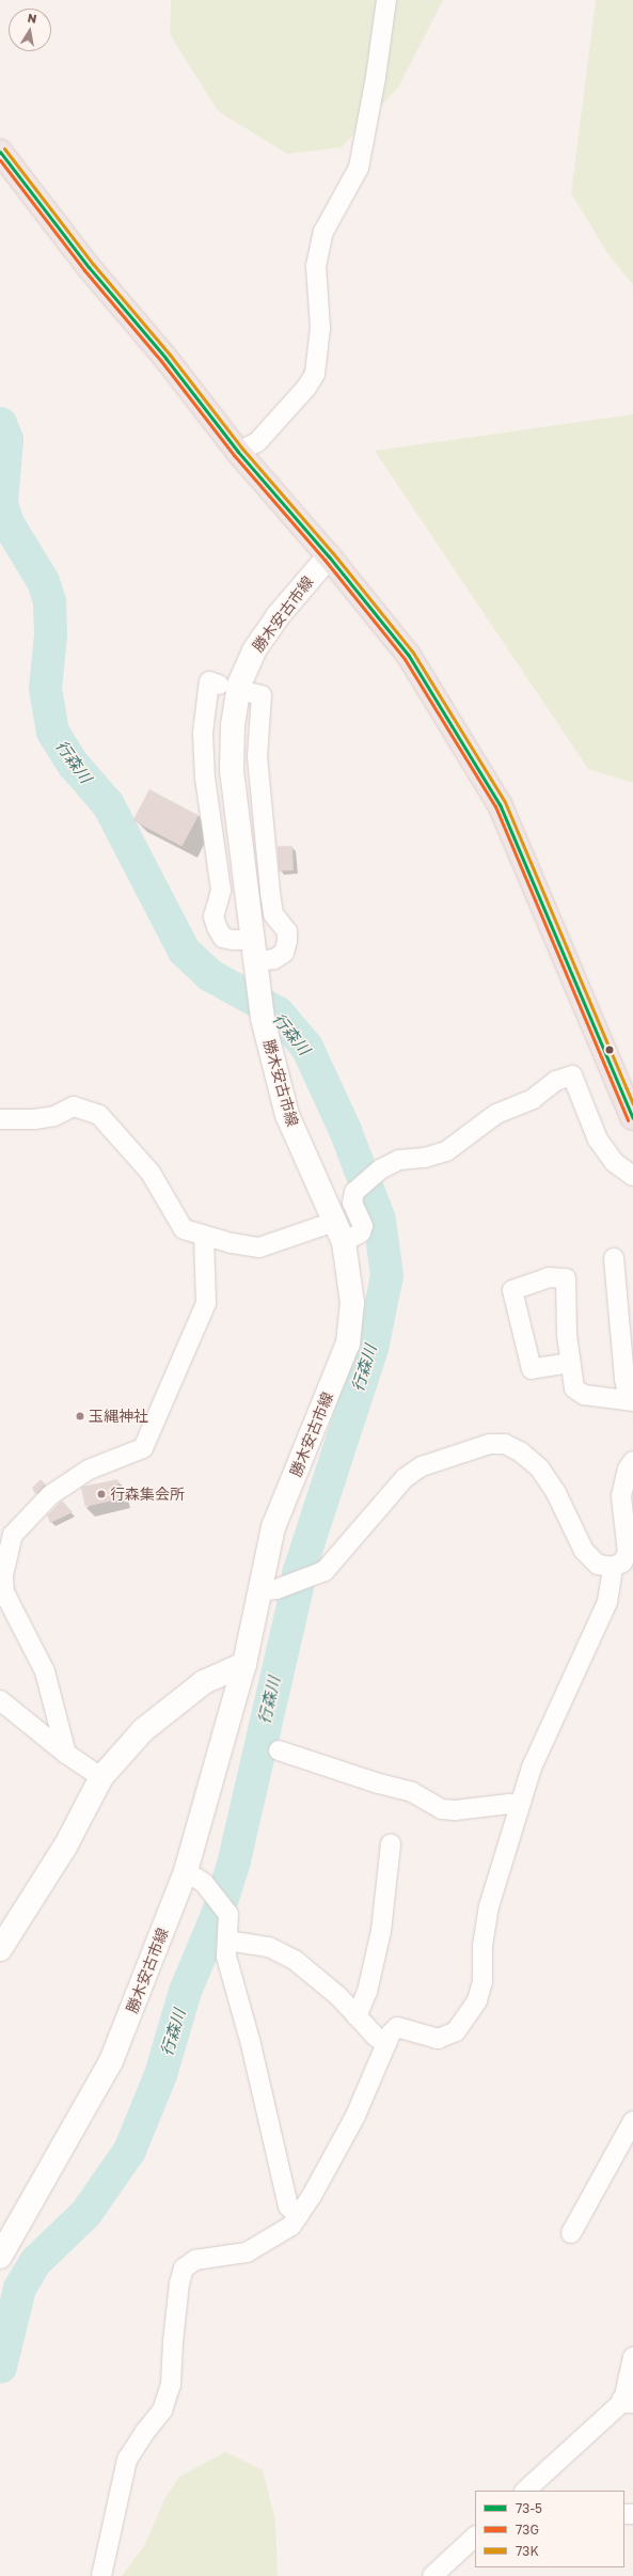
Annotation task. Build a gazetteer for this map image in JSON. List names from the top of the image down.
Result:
{
  "streets": {
    "main road": ["勝木安古市線"]
  },
  "water": ["行森川"],
  "places": ["玉縄神社", "行森集会所"],
  "lines": ["transit line 73K", "transit line 73-5", "transit line 73G"],
  "legend": ["73-5", "73G", "73K"],
  "north": "top"
}
